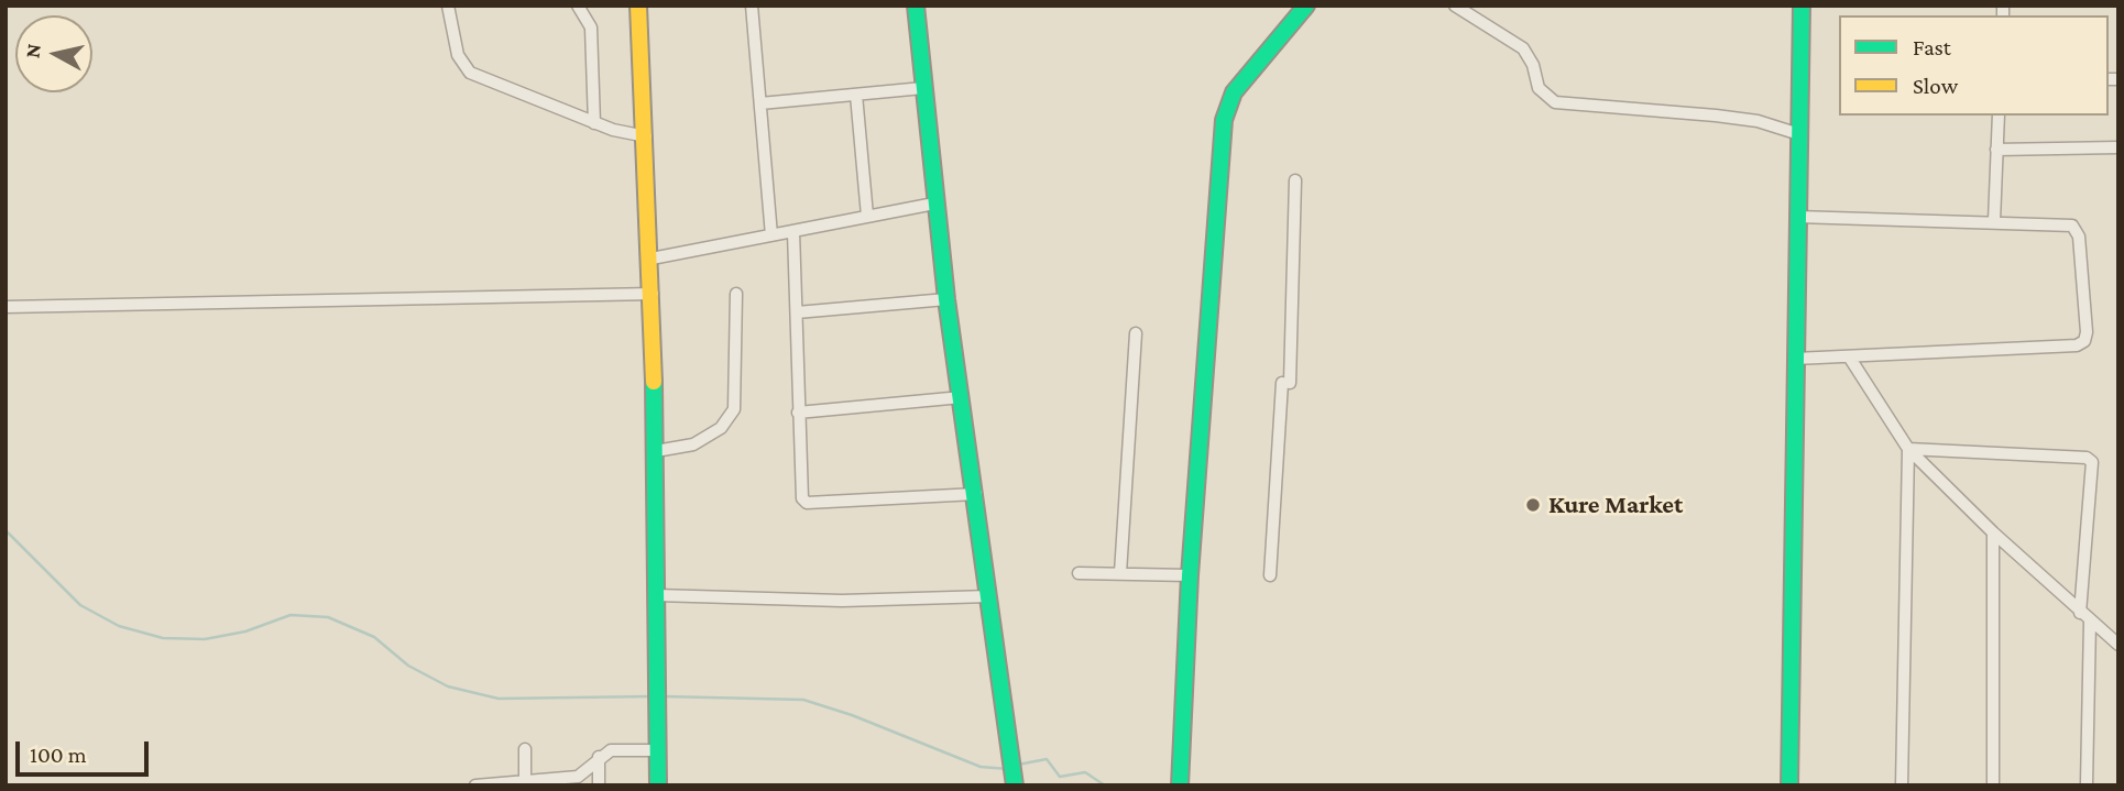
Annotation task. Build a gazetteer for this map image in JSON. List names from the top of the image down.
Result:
{
  "places": ["Kure Market"],
  "legend": ["Fast", "Slow"],
  "scale_bar": "100 m",
  "north": "left"
}
